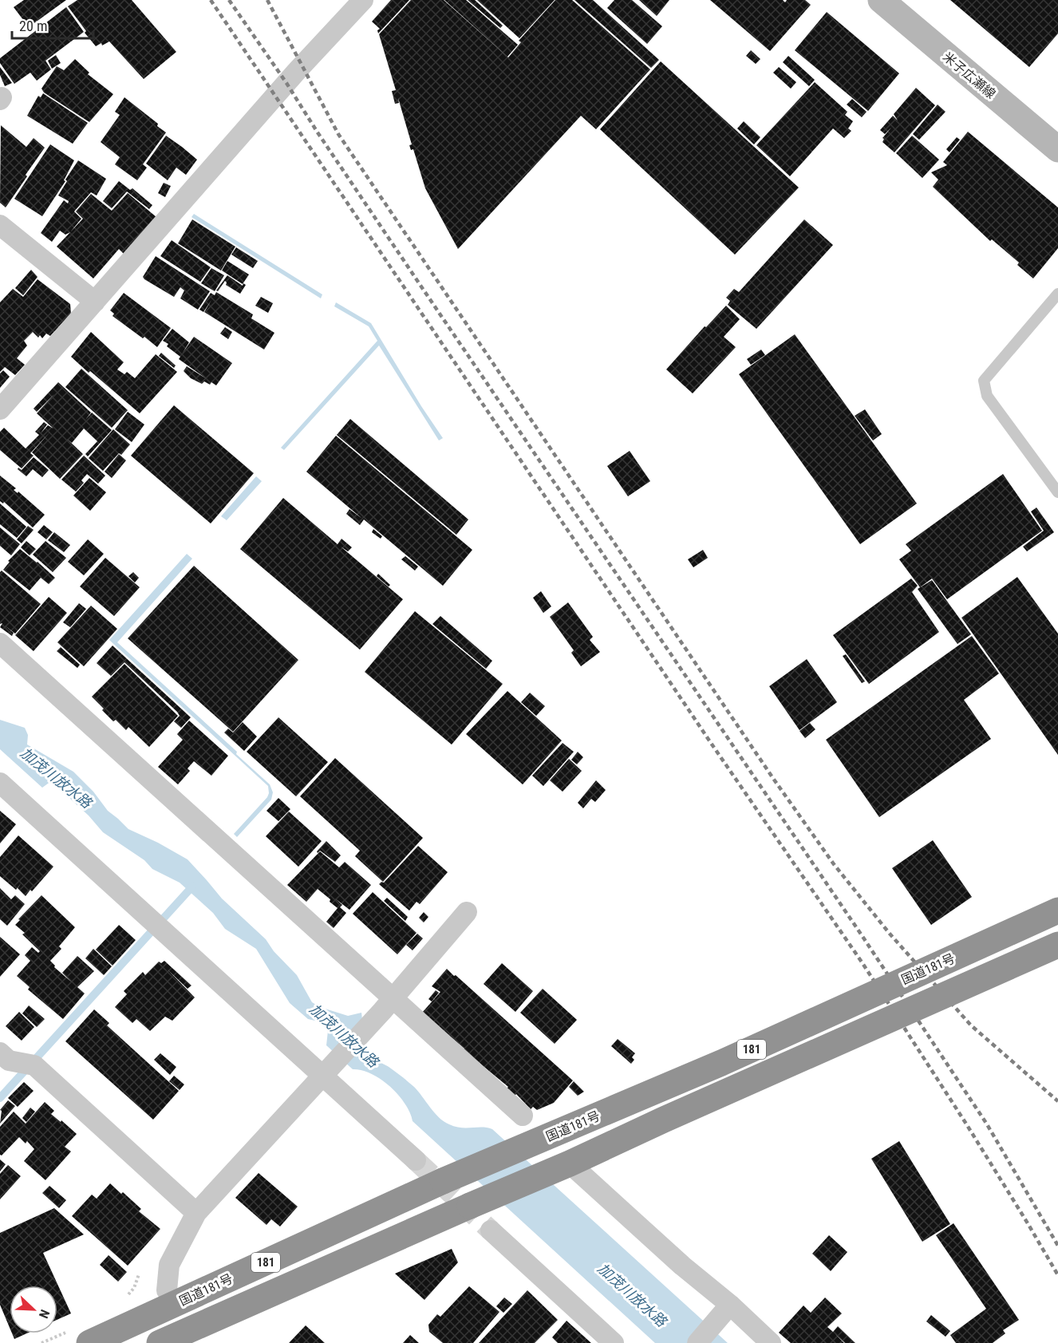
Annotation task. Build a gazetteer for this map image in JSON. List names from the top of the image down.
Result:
{
  "streets": {
    "highway": ["国道181号", "181"],
    "main road": ["米子広瀬線"]
  },
  "water": ["加茂川放水路"],
  "scale_bar": "20 m",
  "north": "bottom right"
}
